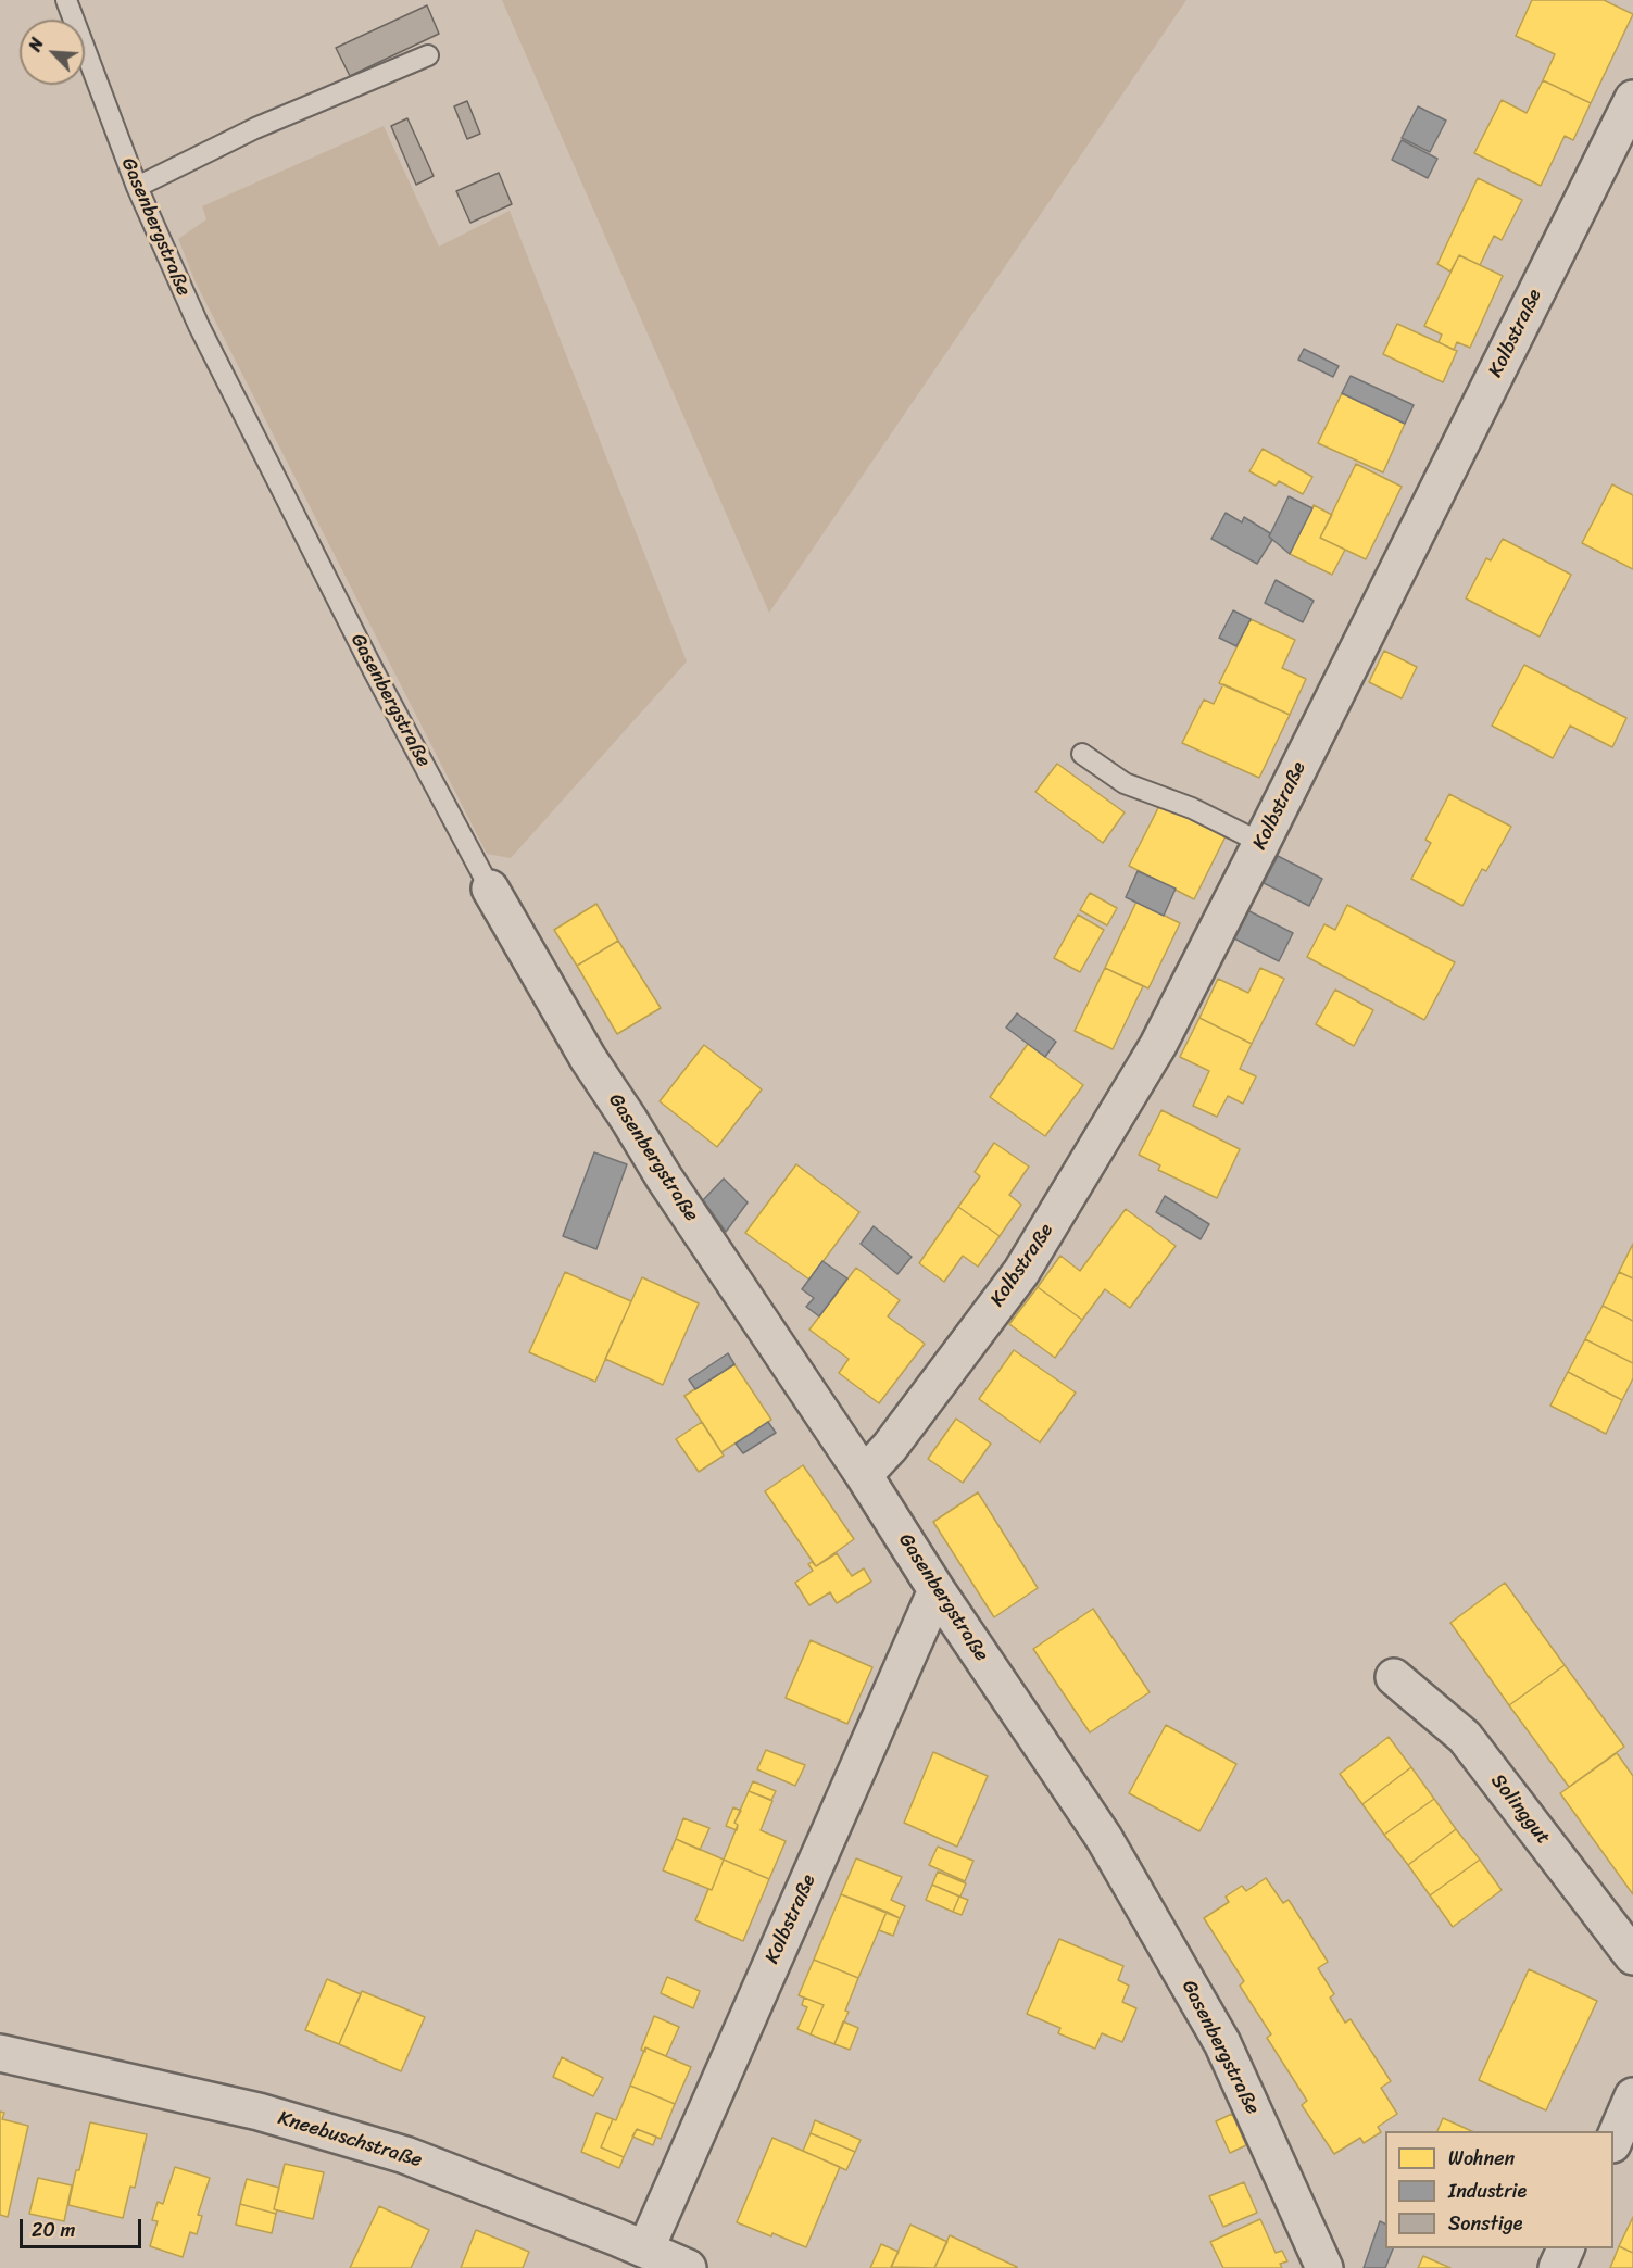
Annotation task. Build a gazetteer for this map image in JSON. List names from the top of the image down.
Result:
{
  "streets": {
    "street": [
      "Gasenbergstraße",
      "Kolbstraße",
      "Solinggut",
      "Kneebuschstraße"
    ]
  },
  "crossings": [
    ["Gasenbergstraße", "Kolbstraße"],
    ["Kolbstraße", "Kneebuschstraße"]
  ],
  "legend": ["Wohnen", "Industrie", "Sonstige"],
  "scale_bar": "20 m",
  "north": "top left"
}
